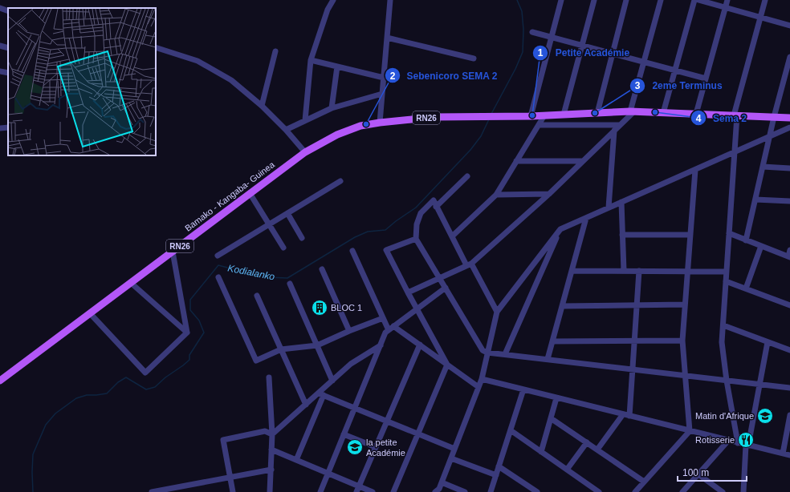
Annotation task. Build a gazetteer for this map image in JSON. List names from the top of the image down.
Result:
{
  "streets": {
    "main road": ["RN26", "Bamako - Kangaba- Guinea"]
  },
  "water": ["Kodialanko"],
  "places": {
    "other": [
      "Sema 2",
      "2eme Terminus",
      "Petite Académie",
      "Sebenicoro SEMA 2"
    ],
    "building": ["BLOC 1"],
    "school or university": ["Matin d'Afrique", "la petite Académie"],
    "restaurant": ["Rotisserie"]
  },
  "scale_bar": "100 m"
}
